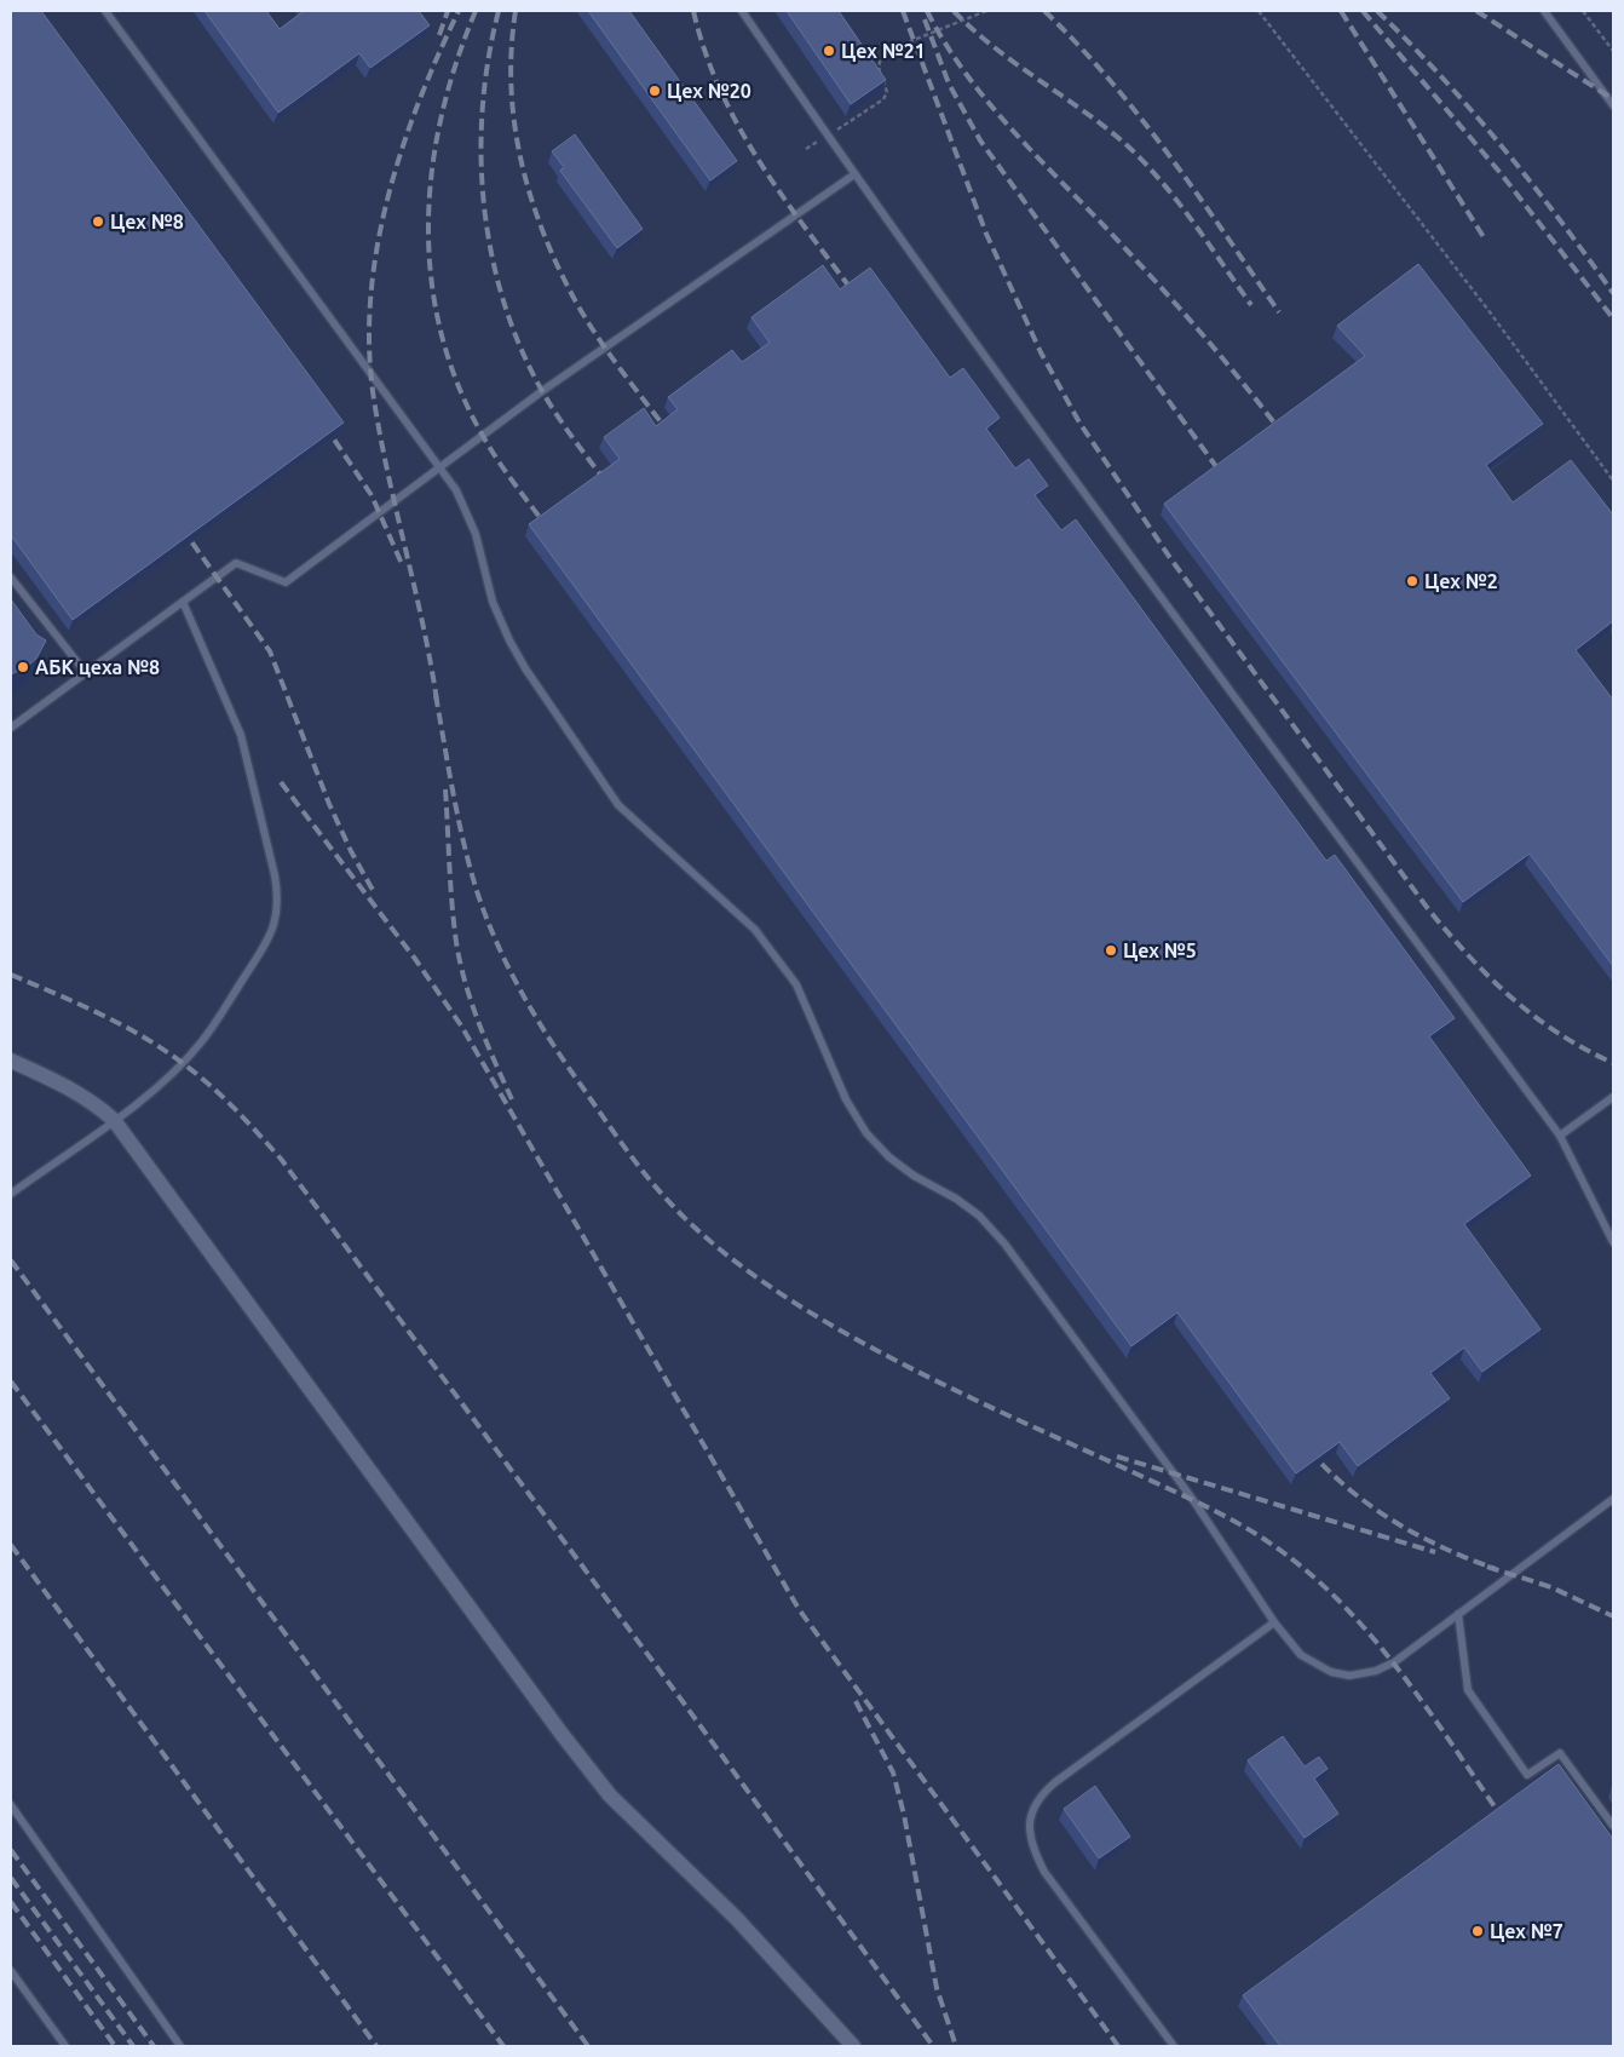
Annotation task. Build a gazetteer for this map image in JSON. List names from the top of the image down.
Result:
{
  "places": [
    "Цех №21",
    "Цех №20",
    "Цех №8",
    "Цех №2",
    "АБК цеха №8",
    "Цех №5",
    "Цех №7"
  ]
}
